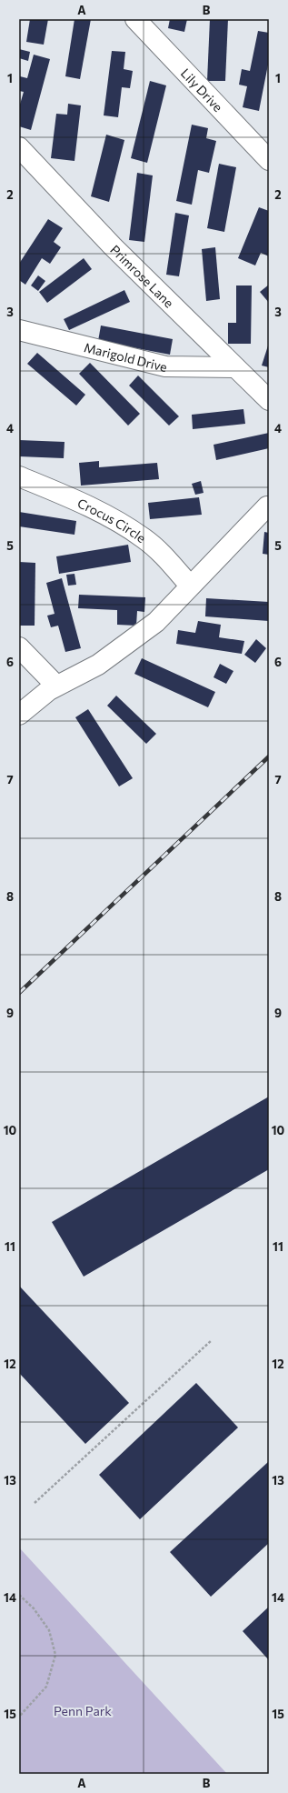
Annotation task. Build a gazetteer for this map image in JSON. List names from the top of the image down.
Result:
{
  "streets": {
    "street": [
      "Lily Drive",
      "Primrose Lane",
      "Marigold Drive",
      "Crocus Circle"
    ]
  },
  "crossings": [
    ["Primrose Lane", "Marigold Drive"]
  ],
  "parks": ["Penn Park"],
  "grid": {
    "columns": ["A", "B"],
    "rows": [
      "1",
      "2",
      "3",
      "4",
      "5",
      "6",
      "7",
      "8",
      "9",
      "10",
      "11",
      "12",
      "13",
      "14",
      "15"
    ]
  }
}
